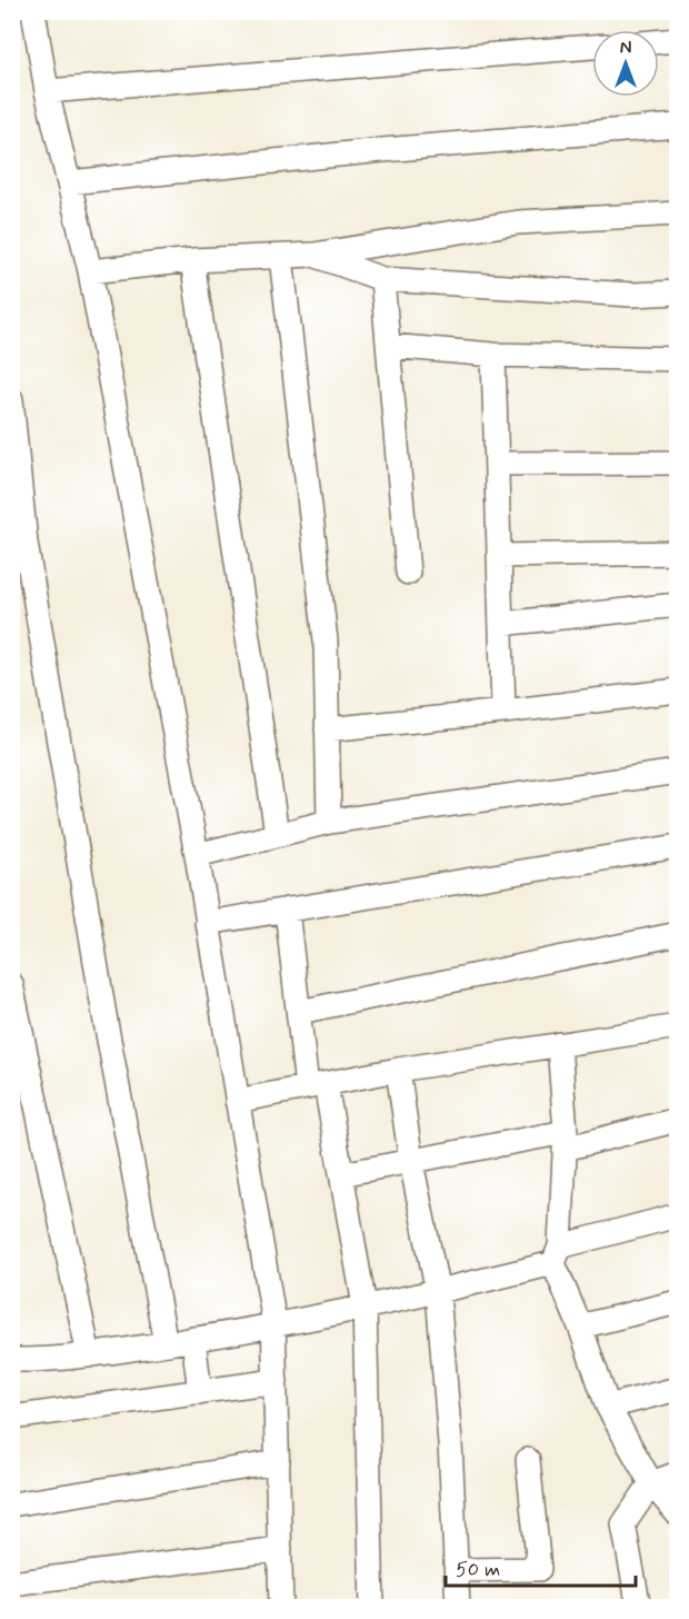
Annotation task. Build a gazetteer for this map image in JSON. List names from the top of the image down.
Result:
{
  "scale_bar": "50 m",
  "north": "top"
}
